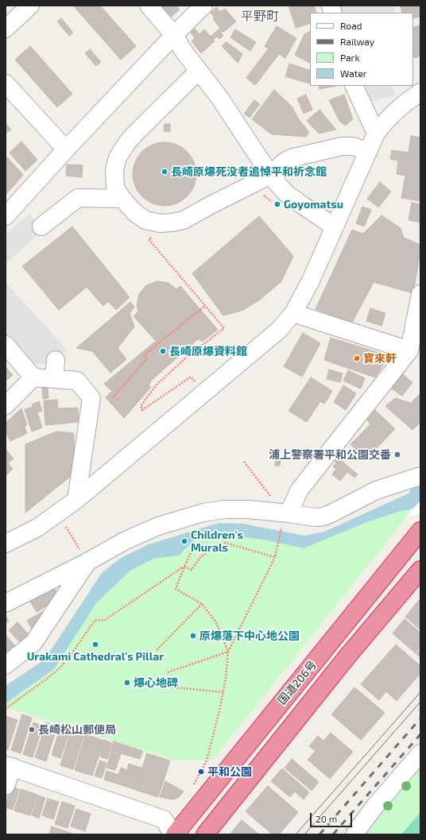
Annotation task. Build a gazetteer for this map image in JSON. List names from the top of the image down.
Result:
{
  "streets": {
    "highway": ["国道206号"]
  },
  "districts": ["平野町"],
  "places": [
    "長崎原爆死没者追悼平和祈念館",
    "Goyomatsu",
    "長崎原爆資料館",
    "寳來軒",
    "浦上警察署平和公園交番",
    "Children's Murals",
    "原爆落下中心地公園",
    "Urakami Cathedral's Pillar",
    "爆心地碑",
    "長崎松山郵便局",
    "平和公園"
  ],
  "legend": [
    "Road",
    "Railway",
    "Park",
    "Water"
  ],
  "scale_bar": "20 m"
}
